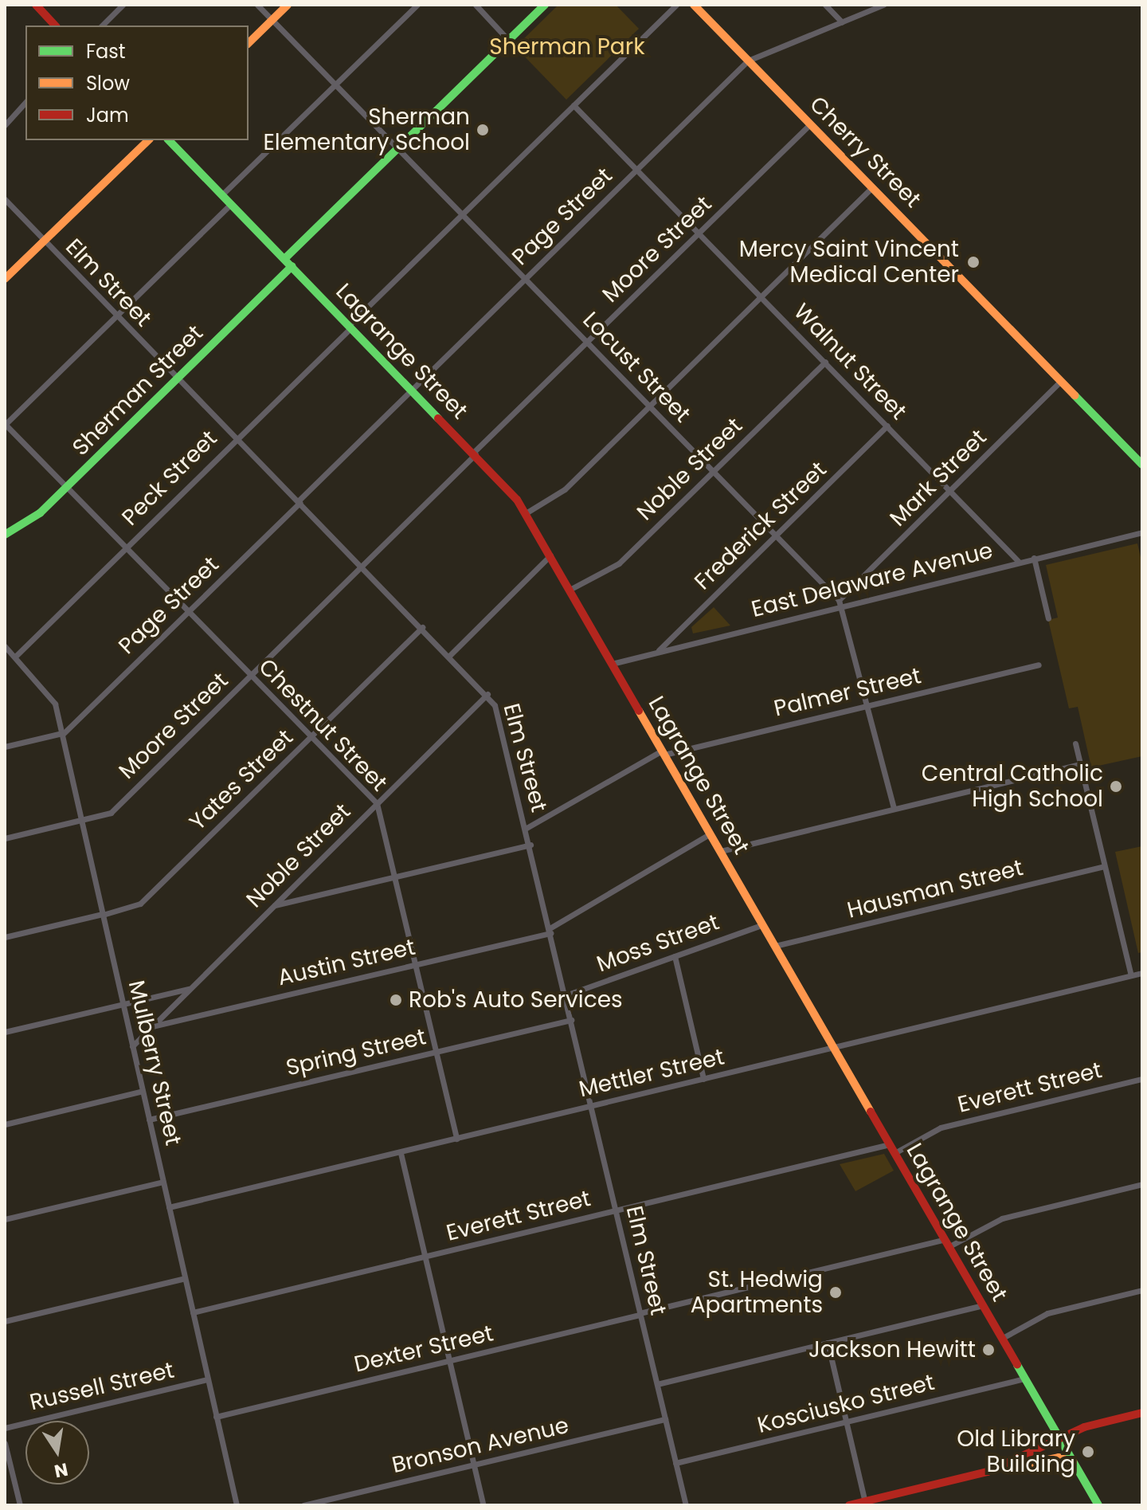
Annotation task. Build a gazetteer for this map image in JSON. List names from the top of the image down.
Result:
{
  "streets": {
    "main road": ["Cherry Street", "Lagrange Street", "Sherman Street"],
    "street": [
      "Page Street",
      "Moore Street",
      "Elm Street",
      "Walnut Street",
      "Locust Street",
      "Noble Street",
      "Peck Street",
      "Mark Street",
      "Frederick Street",
      "East Delaware Avenue",
      "Palmer Street",
      "Chestnut Street",
      "Yates Street",
      "Hausman Street",
      "Moss Street",
      "Austin Street",
      "Spring Street",
      "Mulberry Street",
      "Mettler Street",
      "Everett Street",
      "Dexter Street",
      "Russell Street",
      "Kosciusko Street",
      "Bronson Avenue"
    ]
  },
  "crossings": [
    ["Cherry Street", "Page Street"],
    ["Cherry Street", "Moore Street"],
    ["Cherry Street", "Mark Street"],
    ["Page Street", "Elm Street"],
    ["Page Street", "Lagrange Street"],
    ["Page Street", "Walnut Street"],
    ["Page Street", "Locust Street"],
    ["Page Street", "Chestnut Street"],
    ["Page Street", "Mulberry Street"],
    ["Moore Street", "Elm Street"],
    ["Moore Street", "Lagrange Street"],
    ["Moore Street", "Walnut Street"],
    ["Moore Street", "Locust Street"],
    ["Moore Street", "Chestnut Street"],
    ["Moore Street", "Mulberry Street"],
    ["Elm Street", "Sherman Street"],
    ["Elm Street", "Noble Street"],
    ["Elm Street", "Peck Street"],
    ["Elm Street", "Palmer Street"],
    ["Elm Street", "Yates Street"],
    ["Elm Street", "Moss Street"],
    ["Elm Street", "Austin Street"],
    ["Elm Street", "Spring Street"],
    ["Elm Street", "Mettler Street"],
    ["Elm Street", "Everett Street"],
    ["Elm Street", "Dexter Street"],
    ["Elm Street", "Kosciusko Street"],
    ["Elm Street", "Bronson Avenue"],
    ["Lagrange Street", "Sherman Street"],
    ["Lagrange Street", "Noble Street"],
    ["Lagrange Street", "Peck Street"],
    ["Lagrange Street", "East Delaware Avenue"],
    ["Lagrange Street", "Palmer Street"],
    ["Lagrange Street", "Hausman Street"],
    ["Lagrange Street", "Moss Street"],
    ["Lagrange Street", "Austin Street"],
    ["Lagrange Street", "Mettler Street"],
    ["Lagrange Street", "Everett Street"],
    ["Lagrange Street", "Dexter Street"],
    ["Lagrange Street", "Kosciusko Street"],
    ["Walnut Street", "Noble Street"],
    ["Walnut Street", "Peck Street"],
    ["Walnut Street", "Mark Street"],
    ["Walnut Street", "Frederick Street"],
    ["Walnut Street", "East Delaware Avenue"],
    ["Locust Street", "Noble Street"],
    ["Locust Street", "Peck Street"],
    ["Locust Street", "Mark Street"],
    ["Locust Street", "Frederick Street"],
    ["Locust Street", "East Delaware Avenue"],
    ["Locust Street", "Palmer Street"],
    ["Sherman Street", "Chestnut Street"],
    ["Noble Street", "Chestnut Street"],
    ["Noble Street", "Austin Street"],
    ["Noble Street", "Mulberry Street"],
    ["Peck Street", "Chestnut Street"],
    ["Peck Street", "Mulberry Street"],
    ["Mark Street", "East Delaware Avenue"],
    ["Frederick Street", "East Delaware Avenue"],
    ["Chestnut Street", "Yates Street"],
    ["Chestnut Street", "Austin Street"],
    ["Chestnut Street", "Spring Street"],
    ["Chestnut Street", "Mettler Street"],
    ["Yates Street", "Mulberry Street"],
    ["Spring Street", "Mulberry Street"],
    ["Mulberry Street", "Mettler Street"],
    ["Mulberry Street", "Everett Street"],
    ["Mulberry Street", "Dexter Street"],
    ["Mulberry Street", "Russell Street"]
  ],
  "parks": ["Sherman Park"],
  "places": [
    "Sherman Elementary School",
    "Mercy Saint Vincent Medical Center",
    "Central Catholic High School",
    "Rob's Auto Services",
    "St. Hedwig Apartments",
    "Jackson Hewitt",
    "Old Library Building"
  ],
  "legend": ["Fast", "Slow", "Jam"],
  "north": "bottom"
}
